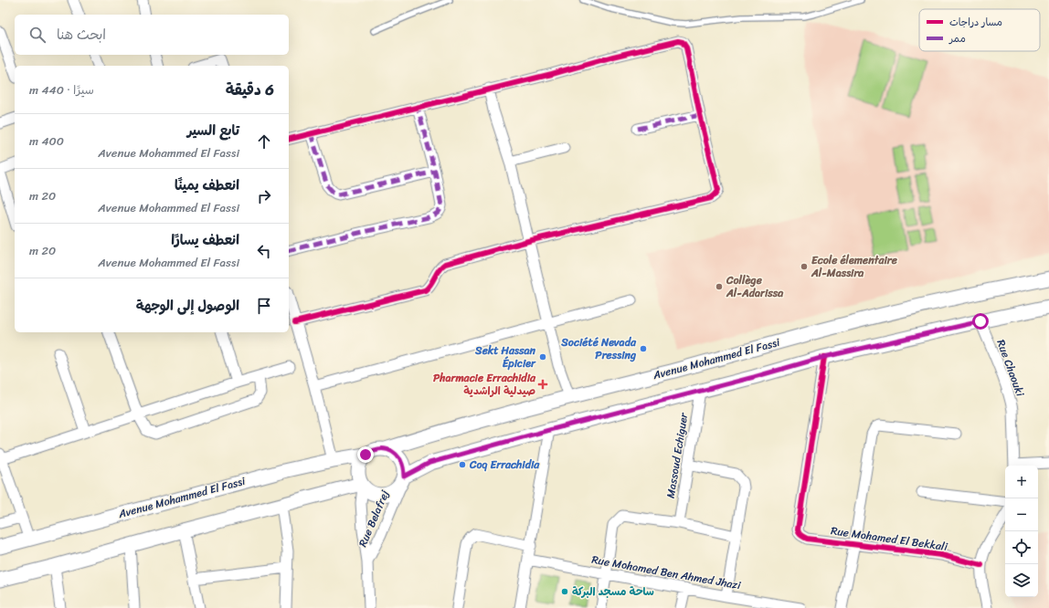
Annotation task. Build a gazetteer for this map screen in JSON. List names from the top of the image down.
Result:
{
  "streets": {
    "main road": ["Avenue Mohammed El Fassi"],
    "street": [
      "Rue Chaouki",
      "Massoud Echiguer",
      "Rue Belafrej",
      "Rue Mohamed El Bekkali",
      "Rue Mohamed Ben Ahmed Jhazi"
    ]
  },
  "crossings": [
    ["Avenue Mohammed El Fassi", "Rue Belafrej"]
  ],
  "places": {
    "other": [
      "Ecole élementaire Al-Massira",
      "Collège Al-Adarissa",
      "Société Nevada Pressing",
      "Sekt Hassan Épicier",
      "Coq Errachidia",
      "ساحة مسجد البركة"
    ],
    "health": ["Pharmacie Errachidia صيدلية الراشدية"]
  },
  "legend": ["مسار دراجات", "ممر"],
  "page": {
    "search": "ابحث هنا",
    "heading": ["6 دقيقة", "سيرًا · 440 m"],
    "list": [
      ["تابع السير", "Avenue Mohammed El Fassi", "400 m"],
      ["انعطف يمينًا", "Avenue Mohammed El Fassi", "20 m"],
      ["انعطف يسارًا", "Avenue Mohammed El Fassi", "20 m"],
      "الوصول إلى الوجهة"
    ],
    "map_buttons": ["+", "−"]
  }
}
